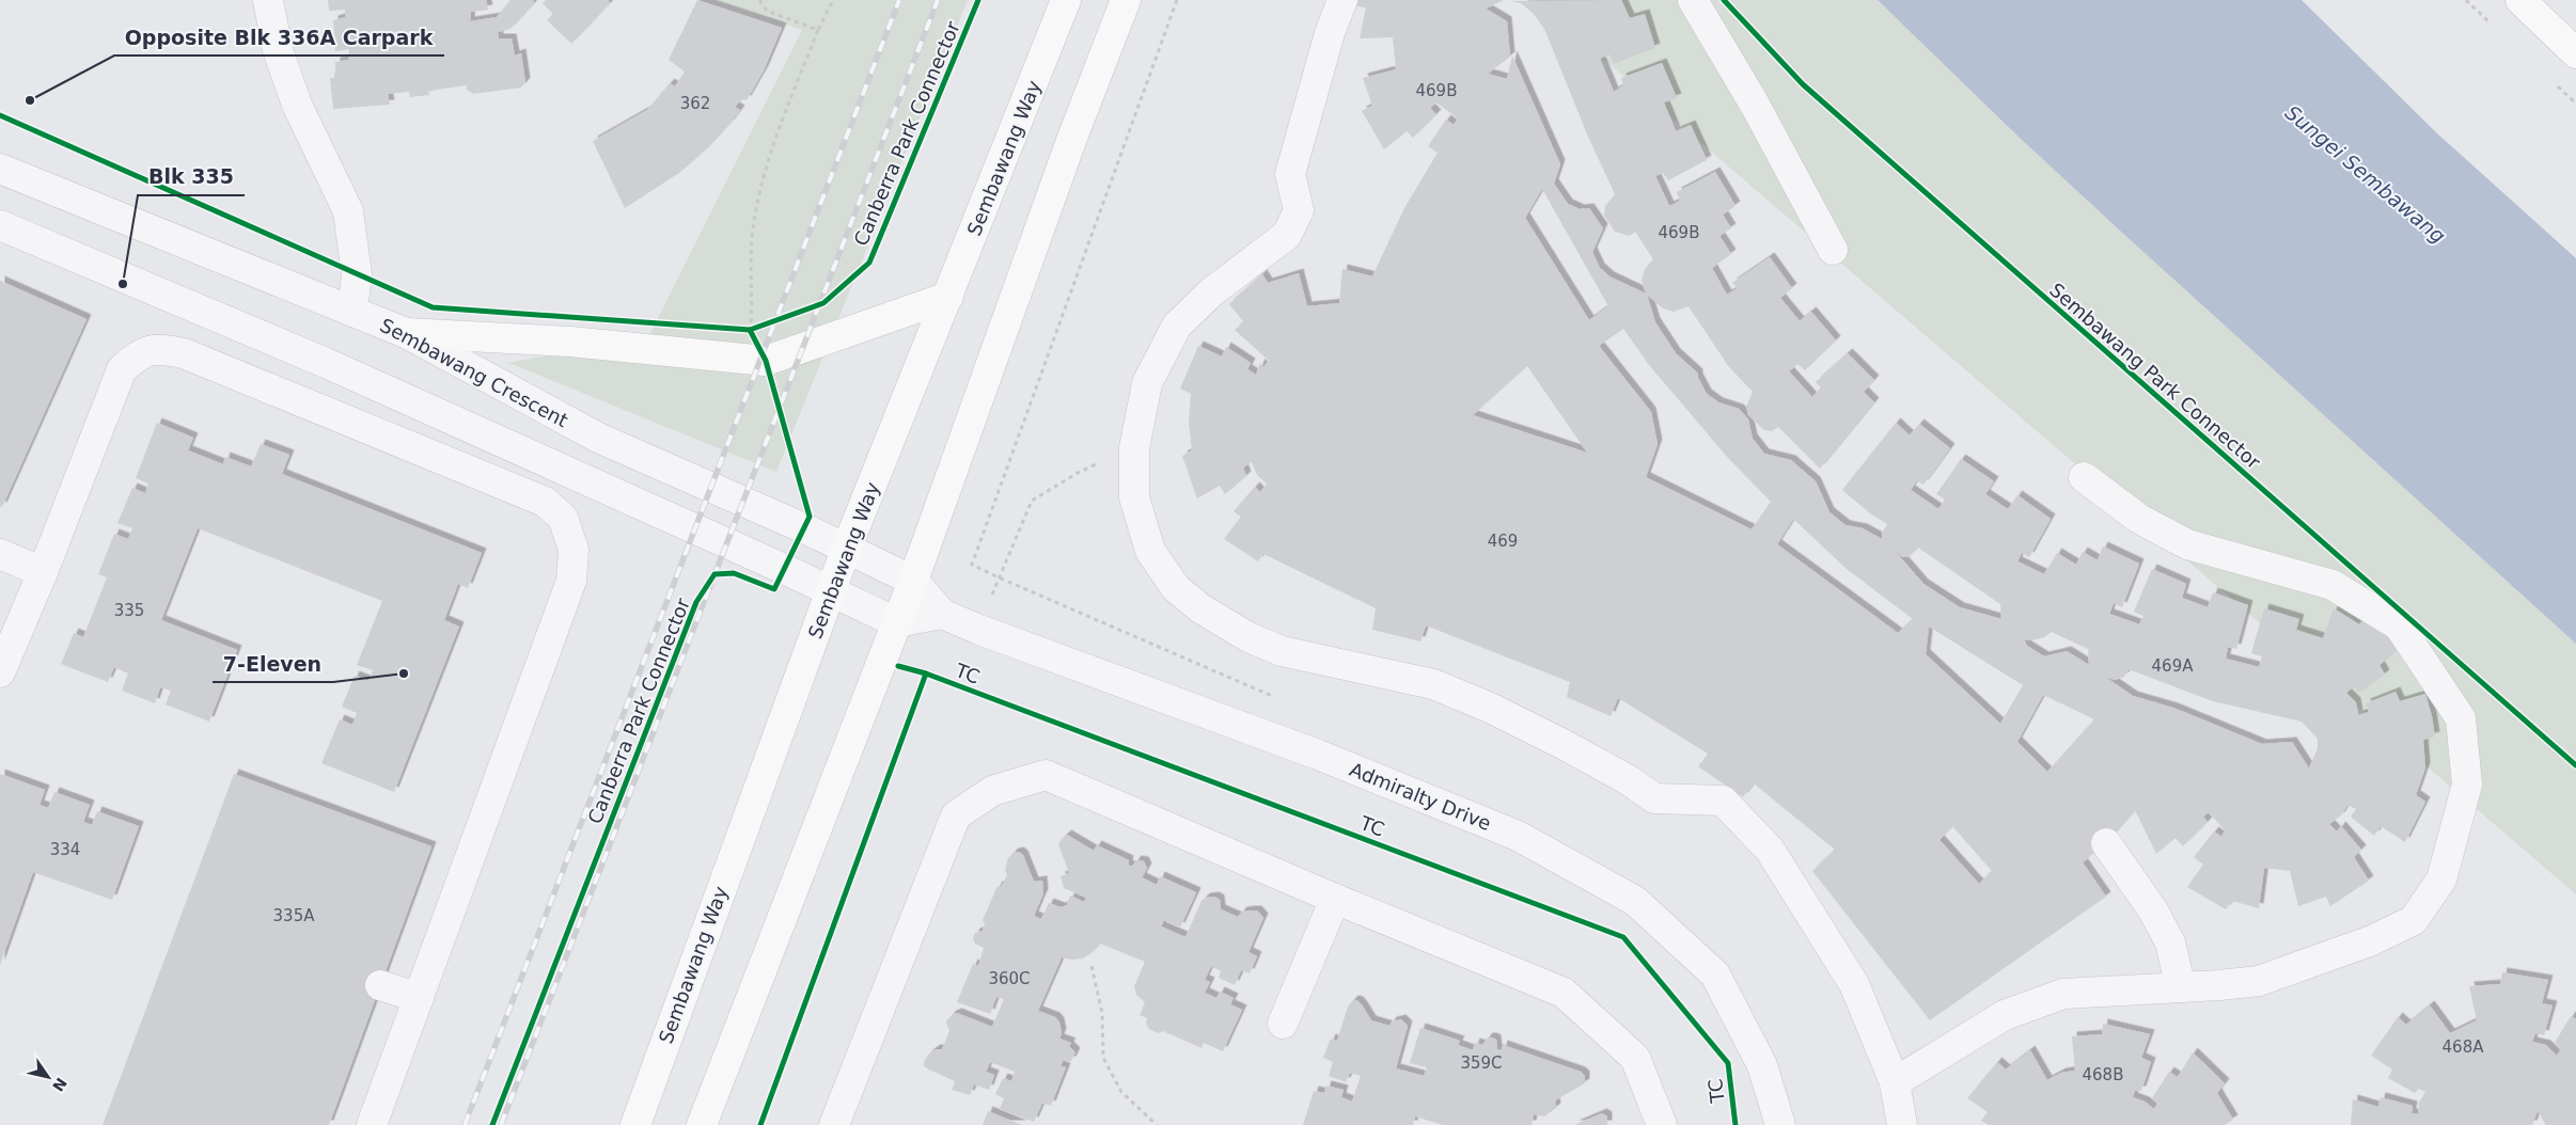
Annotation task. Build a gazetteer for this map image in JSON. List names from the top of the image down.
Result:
{
  "streets": {
    "main road": ["Sembawang Way"],
    "street": ["Sembawang Crescent", "Admiralty Drive"],
    "cycle path": ["Canberra Park Connector", "Sembawang Park Connector", "TC"]
  },
  "crossings": [
    ["Sembawang Way", "Sembawang Crescent"],
    ["Sembawang Crescent", "Admiralty Drive"]
  ],
  "water": ["Sungei Sembawang"],
  "places": ["Opposite Blk 336A Carpark", "Blk 335", "7-Eleven"],
  "house_numbers": [
    "469B",
    "362",
    "469B",
    "469",
    "335",
    "469A",
    "334",
    "335A",
    "360C",
    "468A",
    "359C",
    "468B"
  ],
  "north": "bottom right"
}
